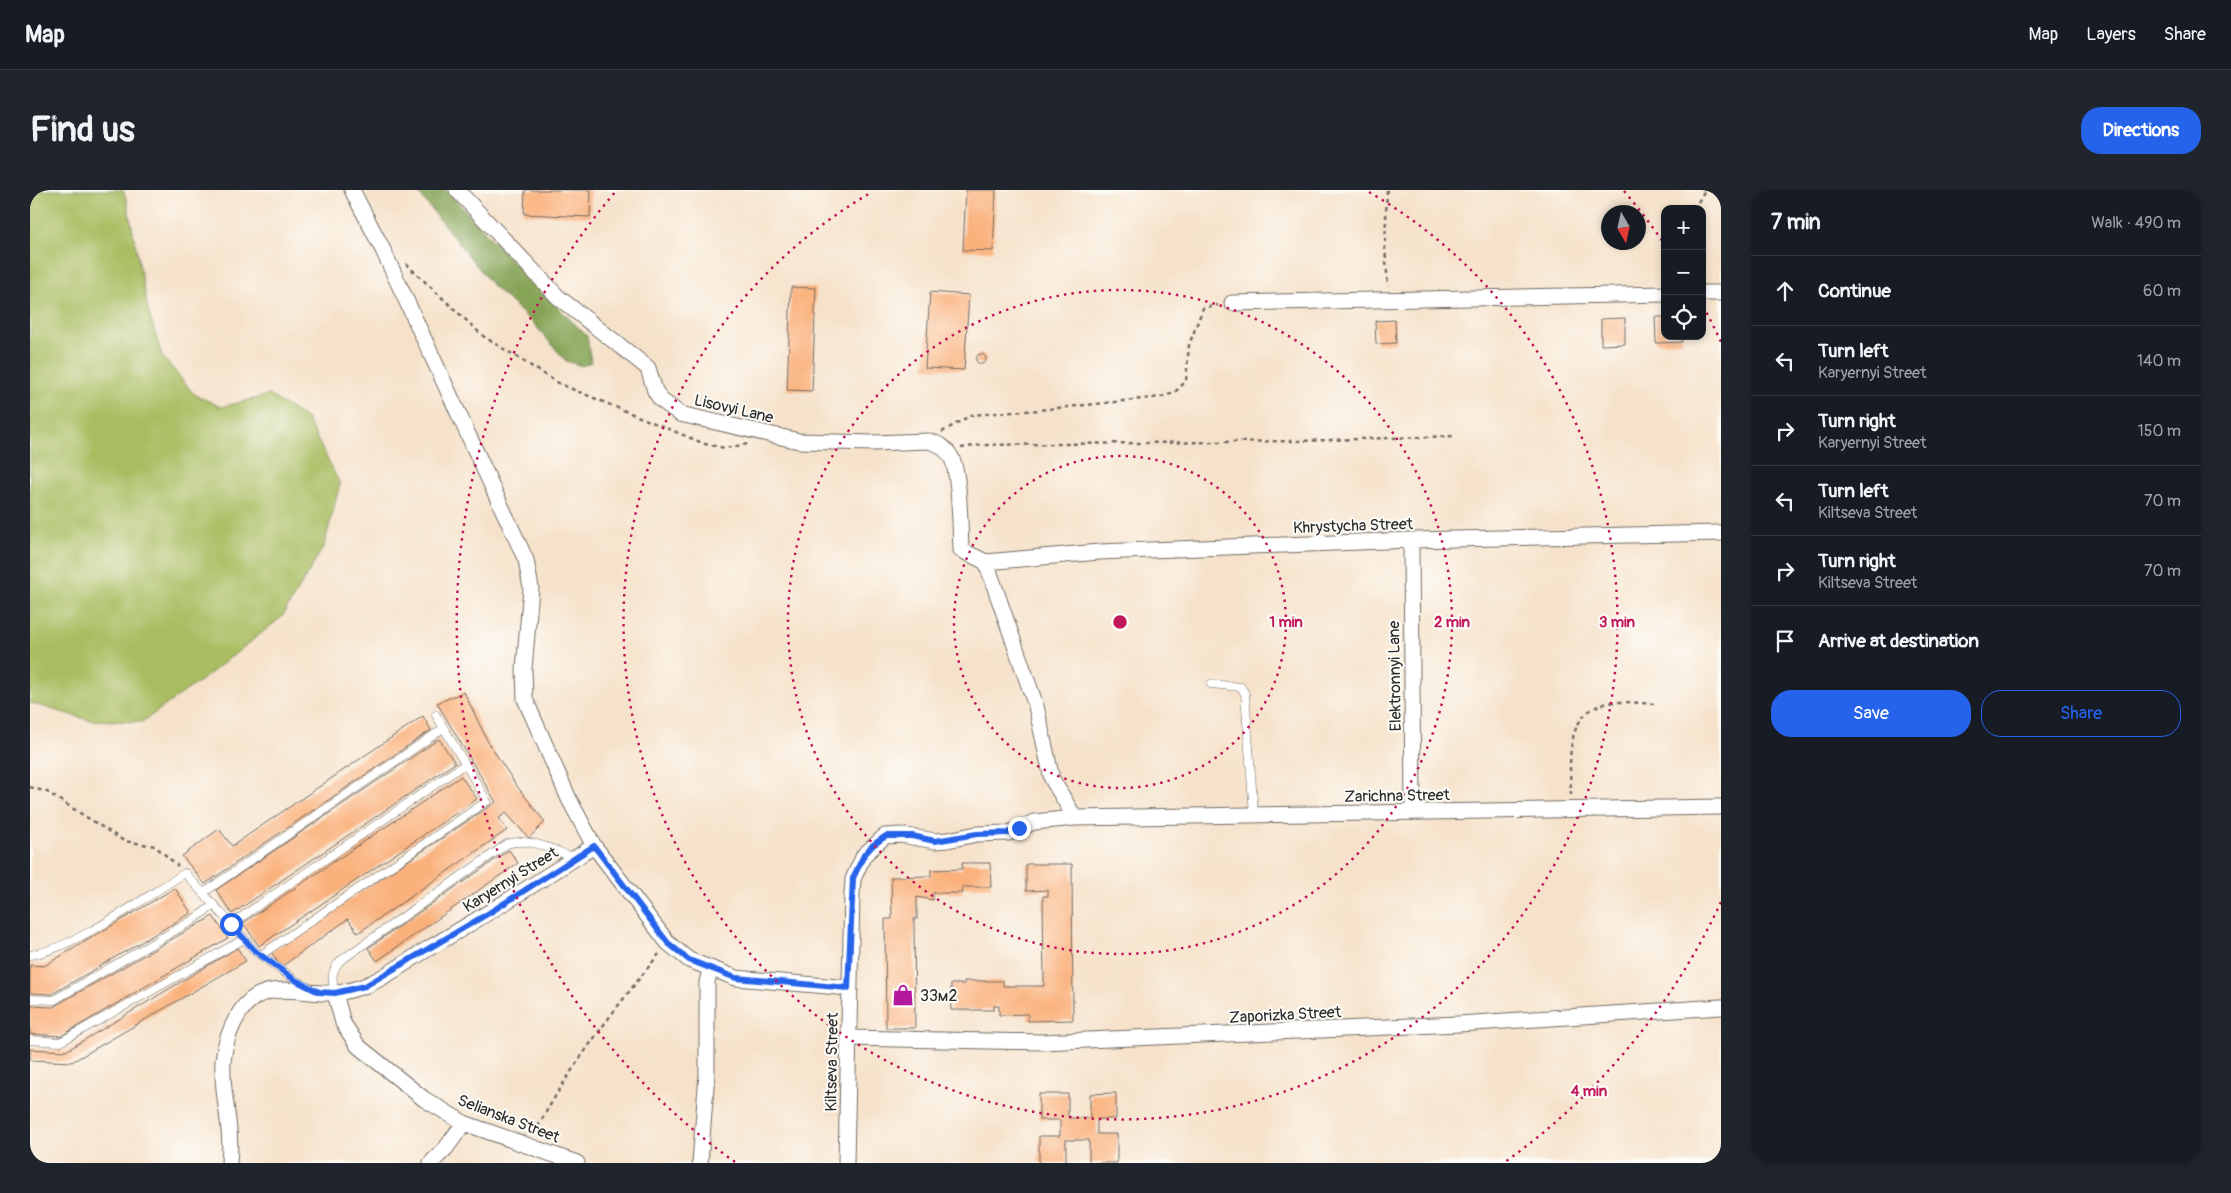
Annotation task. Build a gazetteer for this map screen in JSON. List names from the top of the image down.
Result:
{
  "streets": {
    "street": [
      "Lisovyi Lane",
      "Khrystycha Street",
      "Elektronnyi Lane",
      "Zarichna Street",
      "Karyernyi Street",
      "Zaporizka Street",
      "Kiltseva Street",
      "Selianska Street"
    ]
  },
  "crossings": [
    ["Khrystycha Street", "Elektronnyi Lane"],
    ["Elektronnyi Lane", "Zarichna Street"],
    ["Zarichna Street", "Kiltseva Street"],
    ["Karyernyi Street", "Selianska Street"],
    ["Zaporizka Street", "Kiltseva Street"]
  ],
  "places": {
    "shop": ["33м2"]
  },
  "north": "bottom",
  "page": {
    "header": "Map",
    "nav": ["Map", "Layers", "Share"],
    "buttons": [
      "Directions",
      ["Save", "Share"]
    ],
    "title": "Find us",
    "heading": ["7 min", "Walk · 490 m"],
    "map_buttons": ["+", "−"],
    "list": [
      ["Continue", "60 m"],
      ["Turn left", "Karyernyi Street", "140 m"],
      ["Turn right", "Karyernyi Street", "150 m"],
      ["Turn left", "Kiltseva Street", "70 m"],
      ["Turn right", "Kiltseva Street", "70 m"],
      "Arrive at destination"
    ]
  },
  "rings": [
    "1 min",
    "2 min",
    "3 min",
    "4 min"
  ]
}
